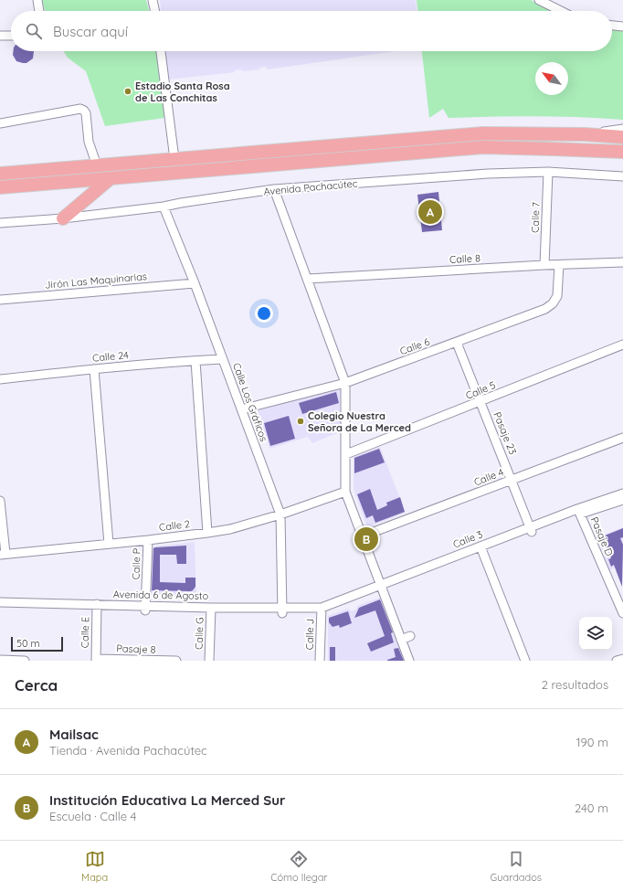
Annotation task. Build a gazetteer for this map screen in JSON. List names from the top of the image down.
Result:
{
  "streets": {
    "street": [
      "Avenida Pachacútec",
      "Calle 7",
      "Calle 8",
      "Jirón Las Maquinarias",
      "Calle 6",
      "Calle 24",
      "Calle 5",
      "Calle Los Gráficos",
      "Pasaje 23",
      "Calle 4",
      "Calle 2",
      "Pasaje D",
      "Calle 3",
      "Calle P",
      "Avenida 6 de Agosto",
      "Calle E",
      "Calle G",
      "Calle J",
      "Pasaje 8"
    ]
  },
  "crossings": [
    ["Avenida Pachacútec", "Calle 7"],
    ["Avenida Pachacútec", "Calle Los Gráficos"],
    ["Calle 7", "Calle 8"],
    ["Calle 8", "Calle 6"],
    ["Jirón Las Maquinarias", "Calle Los Gráficos"],
    ["Calle 6", "Calle Los Gráficos"],
    ["Calle 6", "Pasaje 23"],
    ["Calle 24", "Calle Los Gráficos"],
    ["Calle 5", "Pasaje 23"],
    ["Calle Los Gráficos", "Calle 2"],
    ["Calle Los Gráficos", "Avenida 6 de Agosto"],
    ["Pasaje 23", "Calle 4"],
    ["Pasaje 23", "Calle 3"],
    ["Calle 2", "Calle P"],
    ["Pasaje D", "Calle 3"],
    ["Calle 3", "Avenida 6 de Agosto"],
    ["Calle 3", "Calle J"],
    ["Calle P", "Avenida 6 de Agosto"],
    ["Avenida 6 de Agosto", "Calle E"],
    ["Avenida 6 de Agosto", "Calle G"],
    ["Avenida 6 de Agosto", "Calle J"],
    ["Calle E", "Pasaje 8"]
  ],
  "places": ["Estadio Santa Rosa de Las Conchitas", "Colegio Nuestra Señora de La Merced"],
  "scale_bar": "50 m",
  "north": "top left",
  "page": {
    "search": "Buscar aquí",
    "pins": ["A", "B"],
    "scale": "50 m",
    "heading": ["Cerca", "2 resultados"],
    "list": [
      {
        "mark": "A",
        "name": "Mailsac",
        "note": "Tienda · Avenida Pachacútec",
        "value": "190 m"
      },
      {
        "mark": "B",
        "name": "Institución Educativa La Merced Sur",
        "note": "Escuela · Calle 4",
        "value": "240 m"
      }
    ],
    "nav": ["Mapa", "Cómo llegar", "Guardados"]
  }
}
